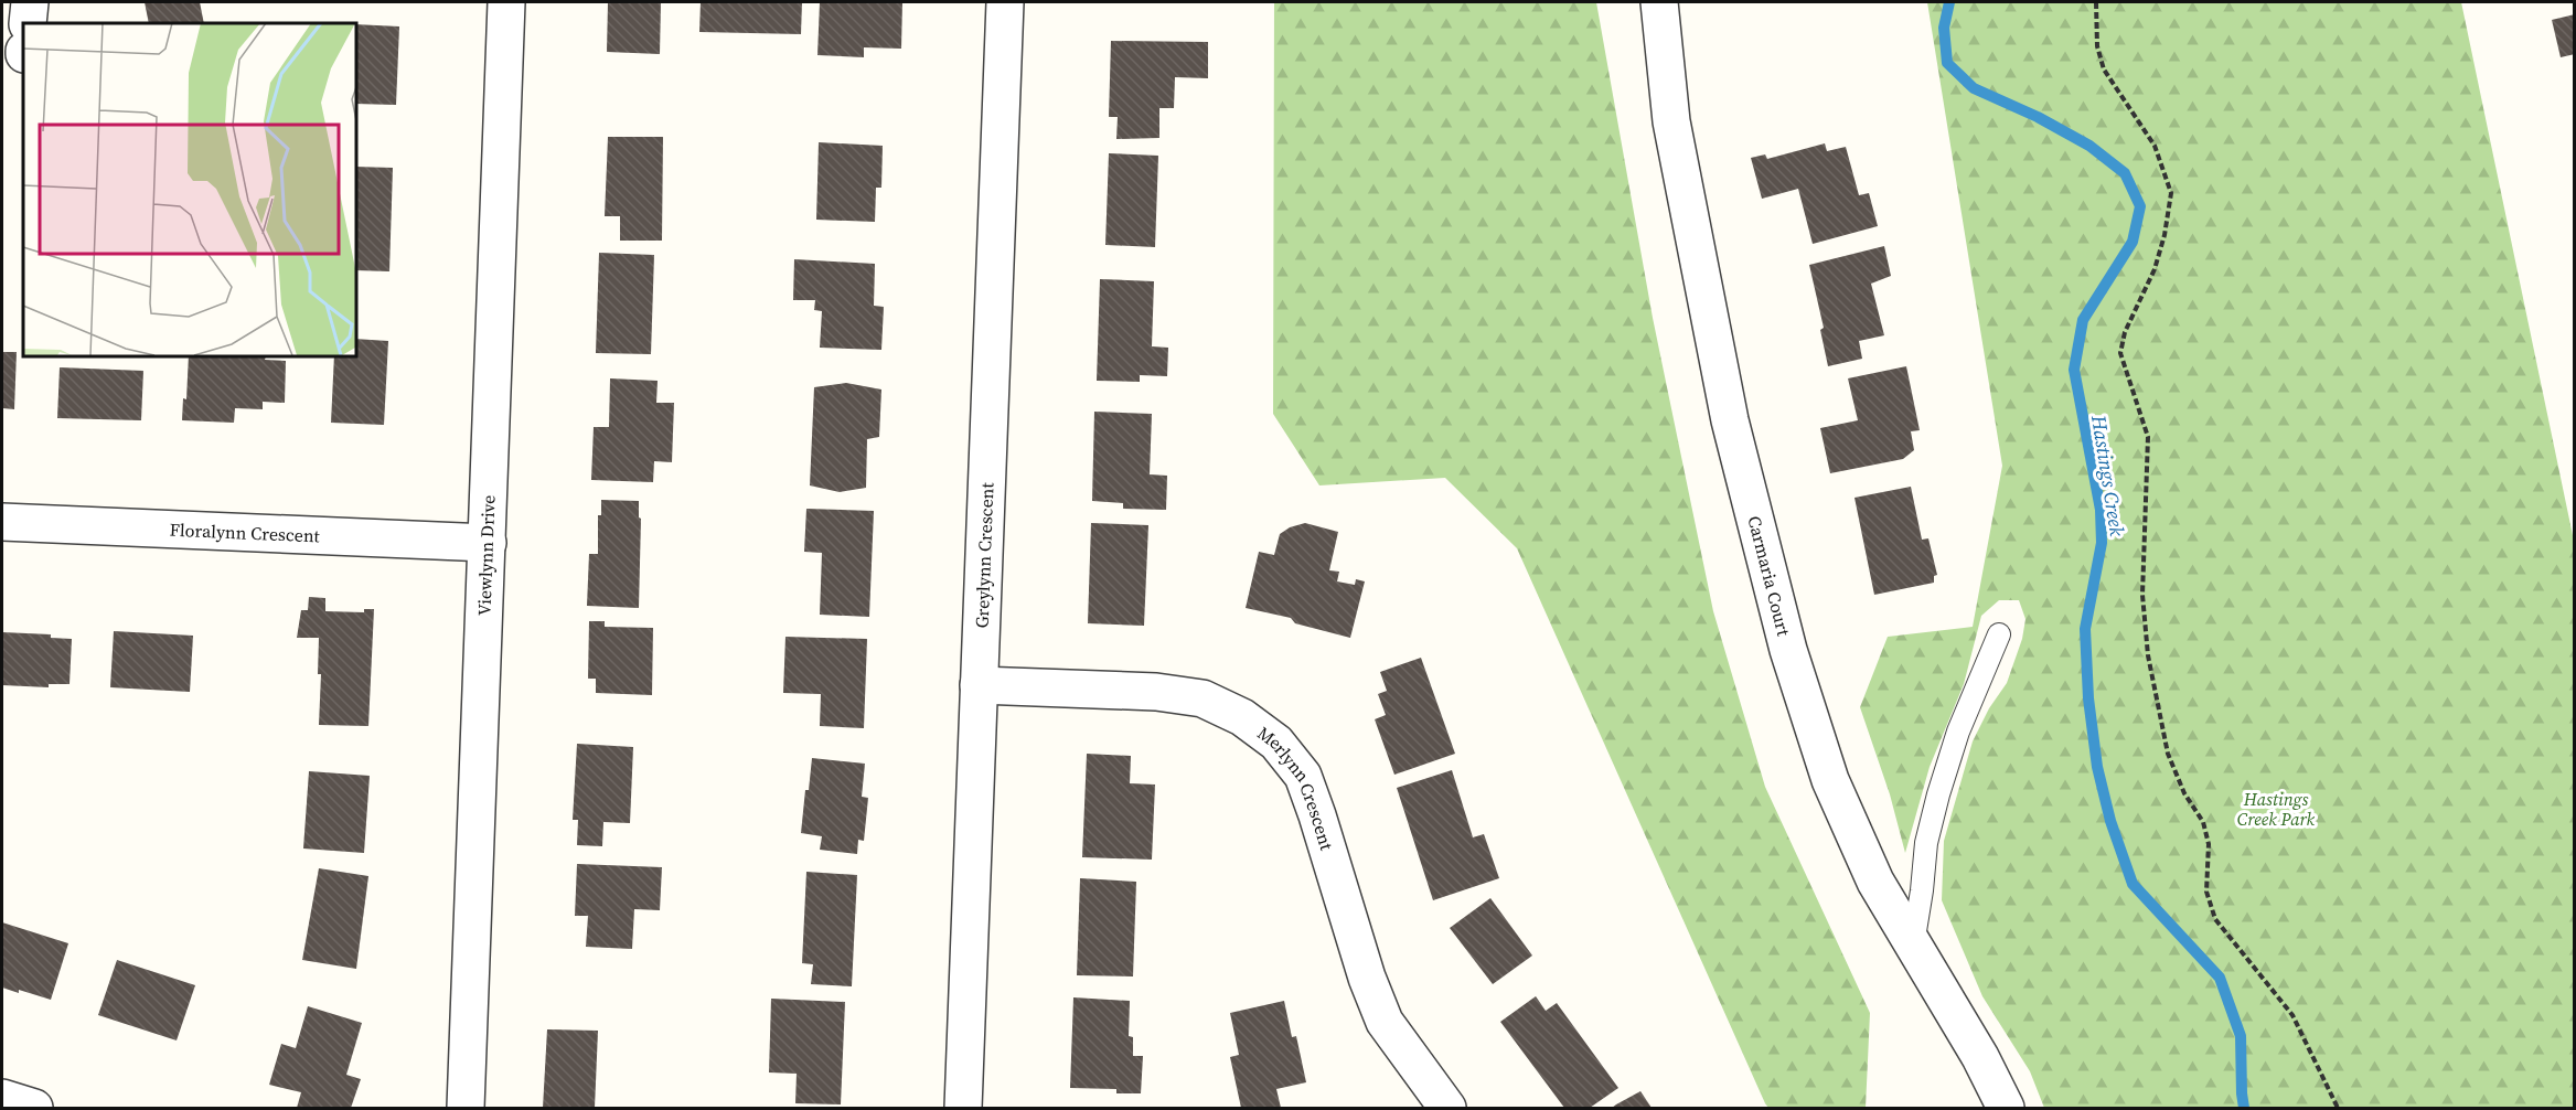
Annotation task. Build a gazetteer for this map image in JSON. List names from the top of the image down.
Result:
{
  "streets": {
    "street": [
      "Floralynn Crescent",
      "Viewlynn Drive",
      "Greylynn Crescent",
      "Carmaria Court",
      "Merlynn Crescent"
    ]
  },
  "crossings": [
    ["Floralynn Crescent", "Viewlynn Drive"],
    ["Greylynn Crescent", "Merlynn Crescent"]
  ],
  "water": ["Hastings Creek"],
  "parks": ["Hastings Creek Park"]
}
